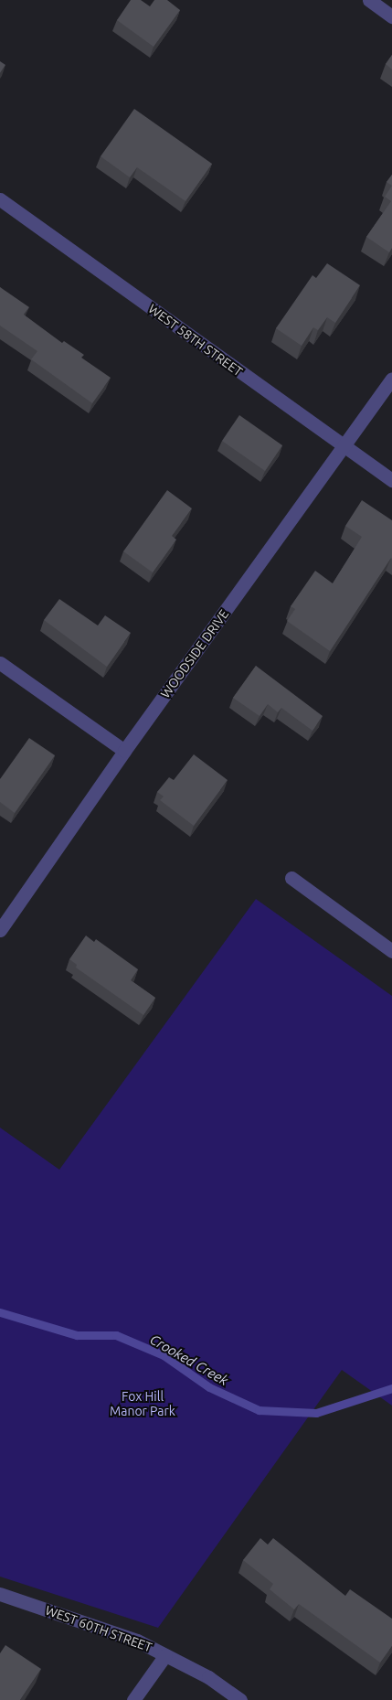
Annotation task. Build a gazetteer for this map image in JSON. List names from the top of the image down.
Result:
{
  "streets": {
    "street": ["WEST 58TH STREET", "WOODSIDE DRIVE", "WEST 60TH STREET"]
  },
  "crossings": [
    ["WEST 58TH STREET", "WOODSIDE DRIVE"]
  ],
  "water": ["Crooked Creek"],
  "parks": ["Fox Hill Manor Park"]
}
